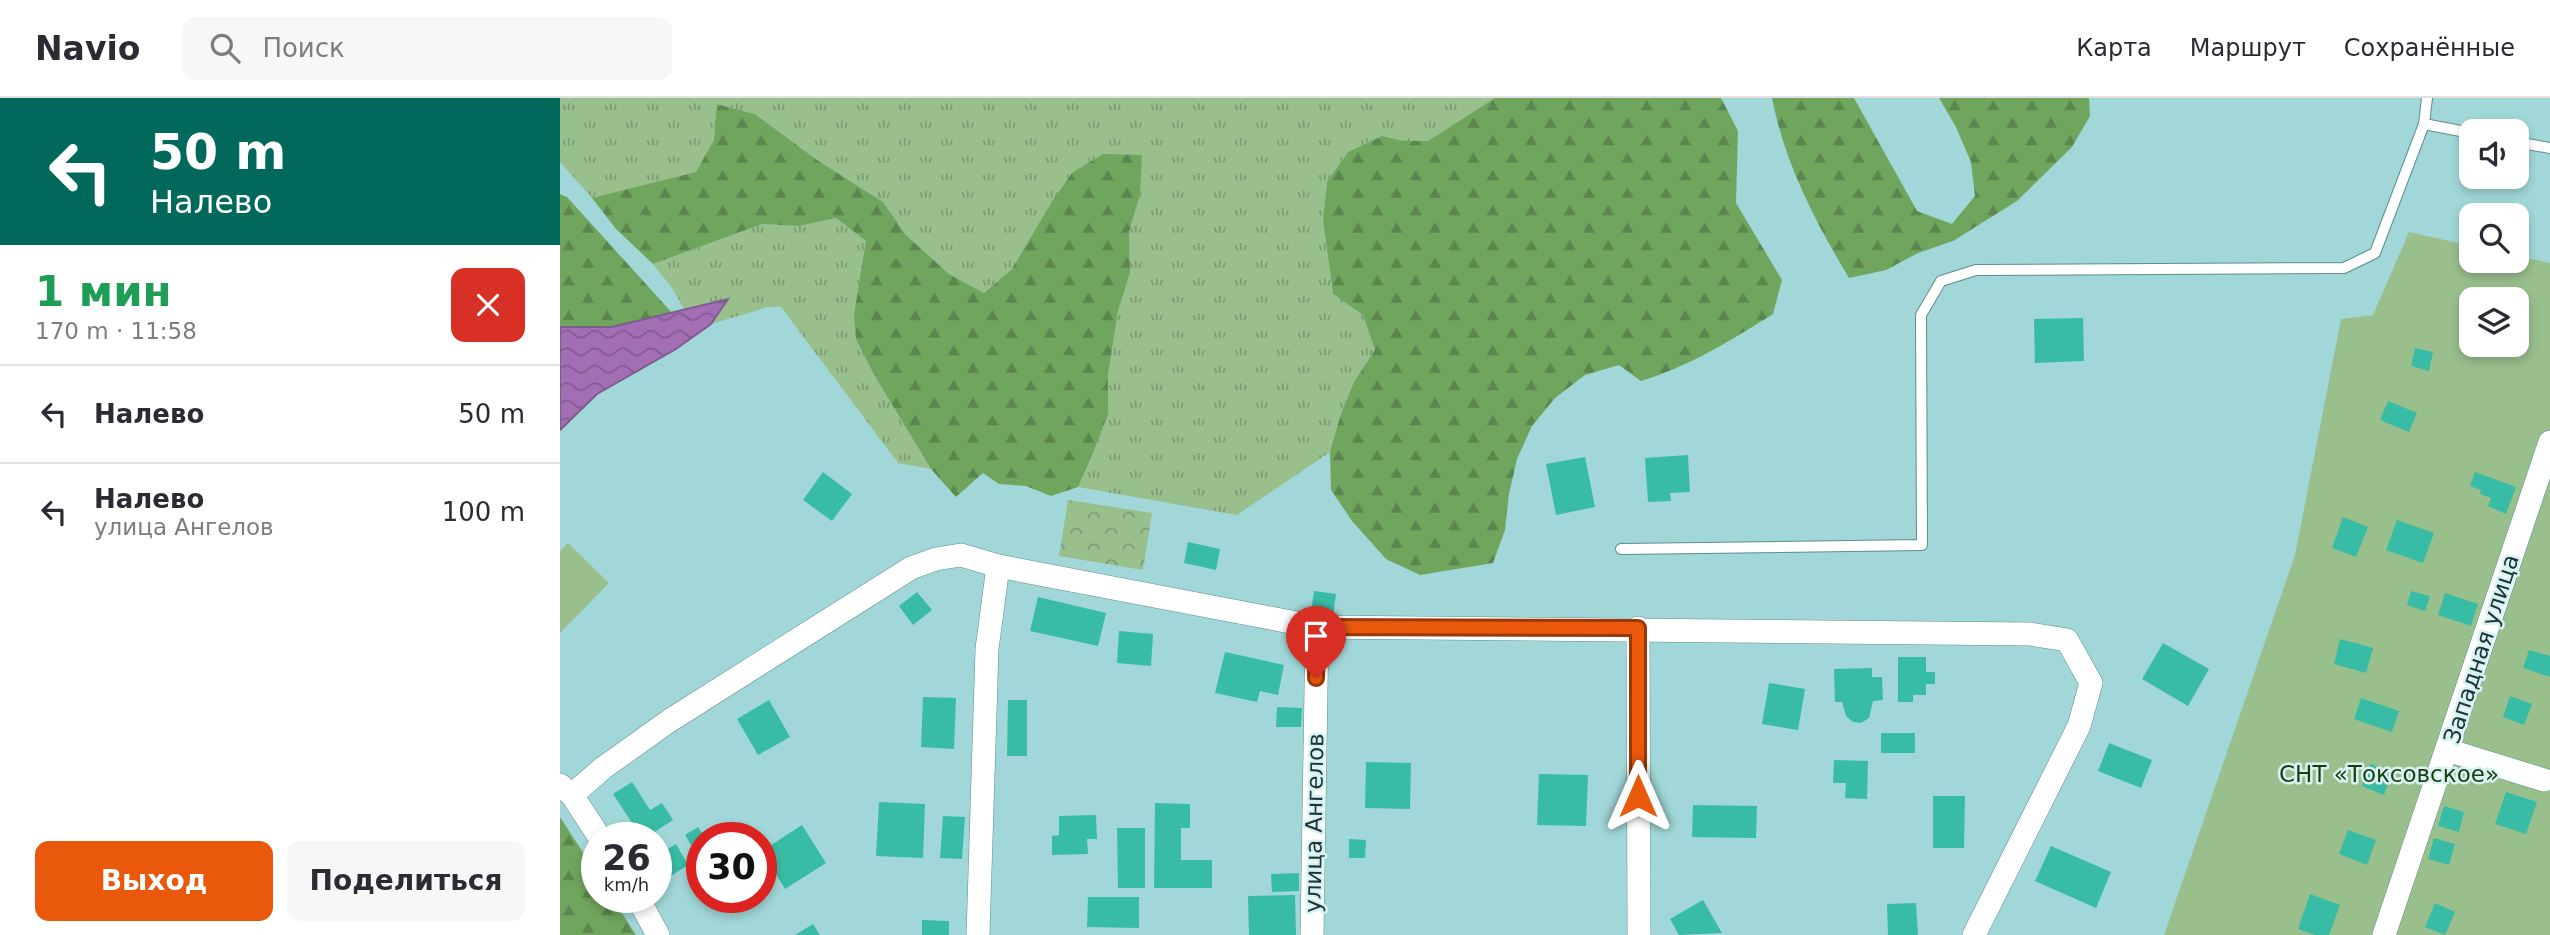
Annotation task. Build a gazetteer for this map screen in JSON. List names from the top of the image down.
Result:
{
  "streets": {
    "street": ["Западная улица", "улица Ангелов"]
  },
  "parks": ["СНТ «Токсовское»"],
  "page": {
    "header": "Navio",
    "search": "Поиск",
    "nav": ["Карта", "Маршрут", "Сохранённые"],
    "turn": ["50 m", "Налево"],
    "heading": ["1 мин", "170 m · 11:58"],
    "list": [
      {
        "name": "Налево",
        "value": "50 m"
      },
      {
        "name": "Налево",
        "note": "улица Ангелов",
        "value": "100 m"
      }
    ],
    "speed": "26 km/h",
    "limit": "30",
    "buttons": ["Выход", "Поделиться"]
  }
}
